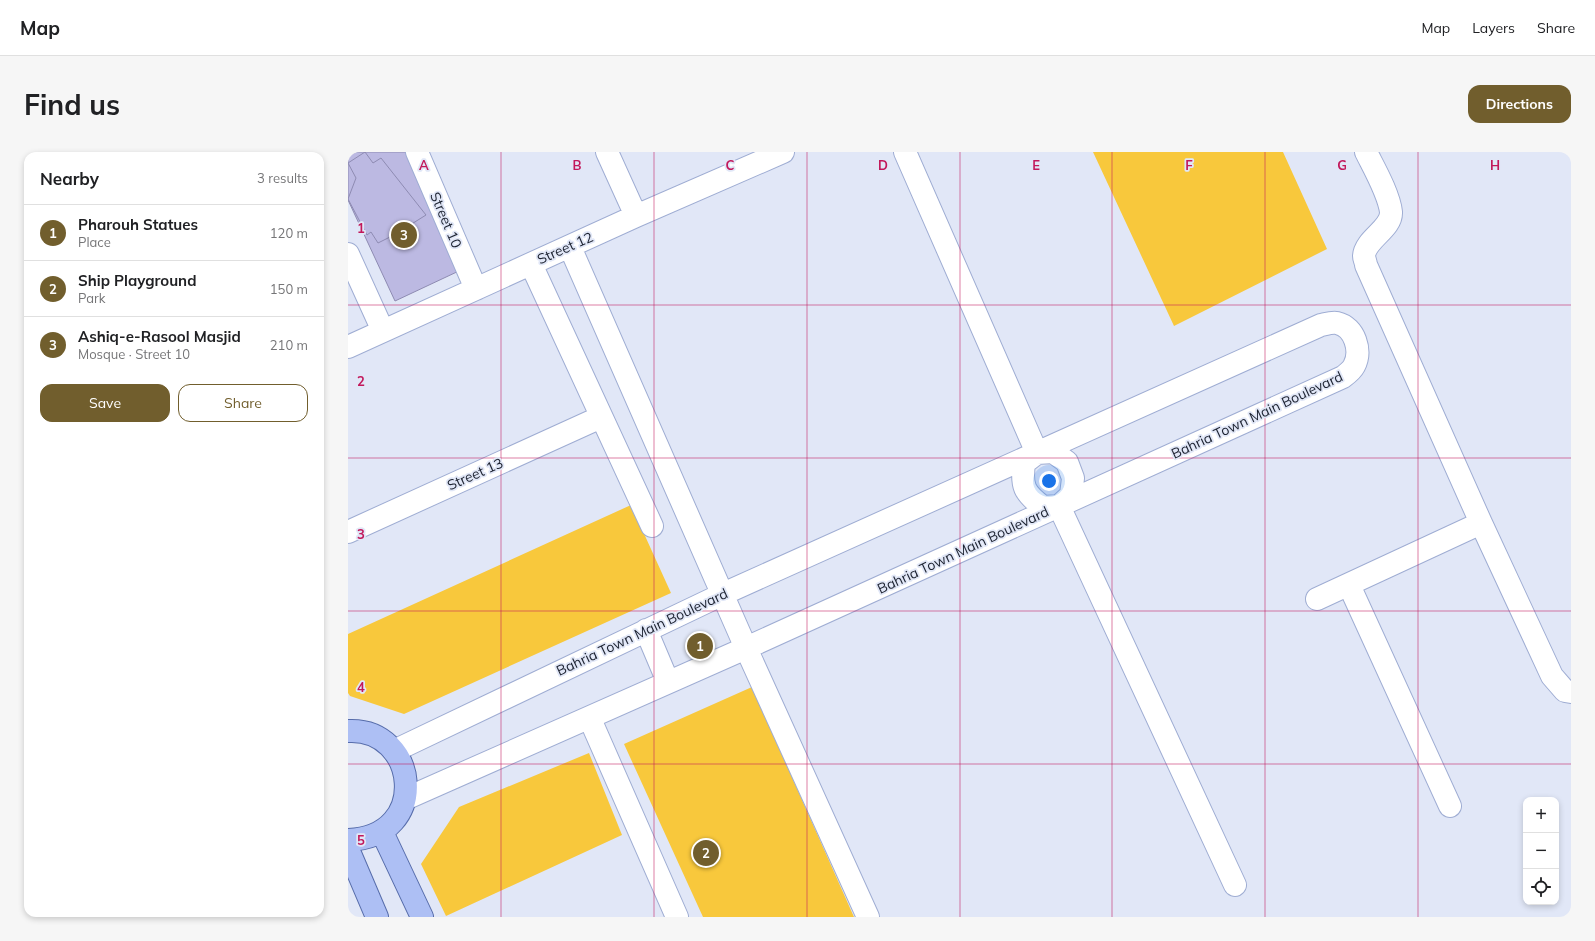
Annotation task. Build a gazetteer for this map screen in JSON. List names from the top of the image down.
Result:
{
  "streets": {
    "street": [
      "Street 10",
      "Street 12",
      "Bahria Town Main Boulevard",
      "Street 13"
    ]
  },
  "crossings": [
    ["Street 10", "Street 12"]
  ],
  "page": {
    "header": "Map",
    "nav": ["Map", "Layers", "Share"],
    "buttons": [
      "Directions",
      ["Save", "Share"]
    ],
    "title": "Find us",
    "heading": ["Nearby", "3 results"],
    "list": [
      {
        "mark": "1",
        "name": "Pharouh Statues",
        "note": "Place",
        "value": "120 m"
      },
      {
        "mark": "2",
        "name": "Ship Playground",
        "note": "Park",
        "value": "150 m"
      },
      {
        "mark": "3",
        "name": "Ashiq-e-Rasool Masjid",
        "note": "Mosque · Street 10",
        "value": "210 m"
      }
    ],
    "pins": ["3", "1", "2"],
    "map_buttons": ["+", "−"]
  },
  "grid": {
    "columns": [
      "A",
      "B",
      "C",
      "D",
      "E",
      "F",
      "G",
      "H"
    ],
    "rows": [
      "1",
      "2",
      "3",
      "4",
      "5"
    ]
  }
}
